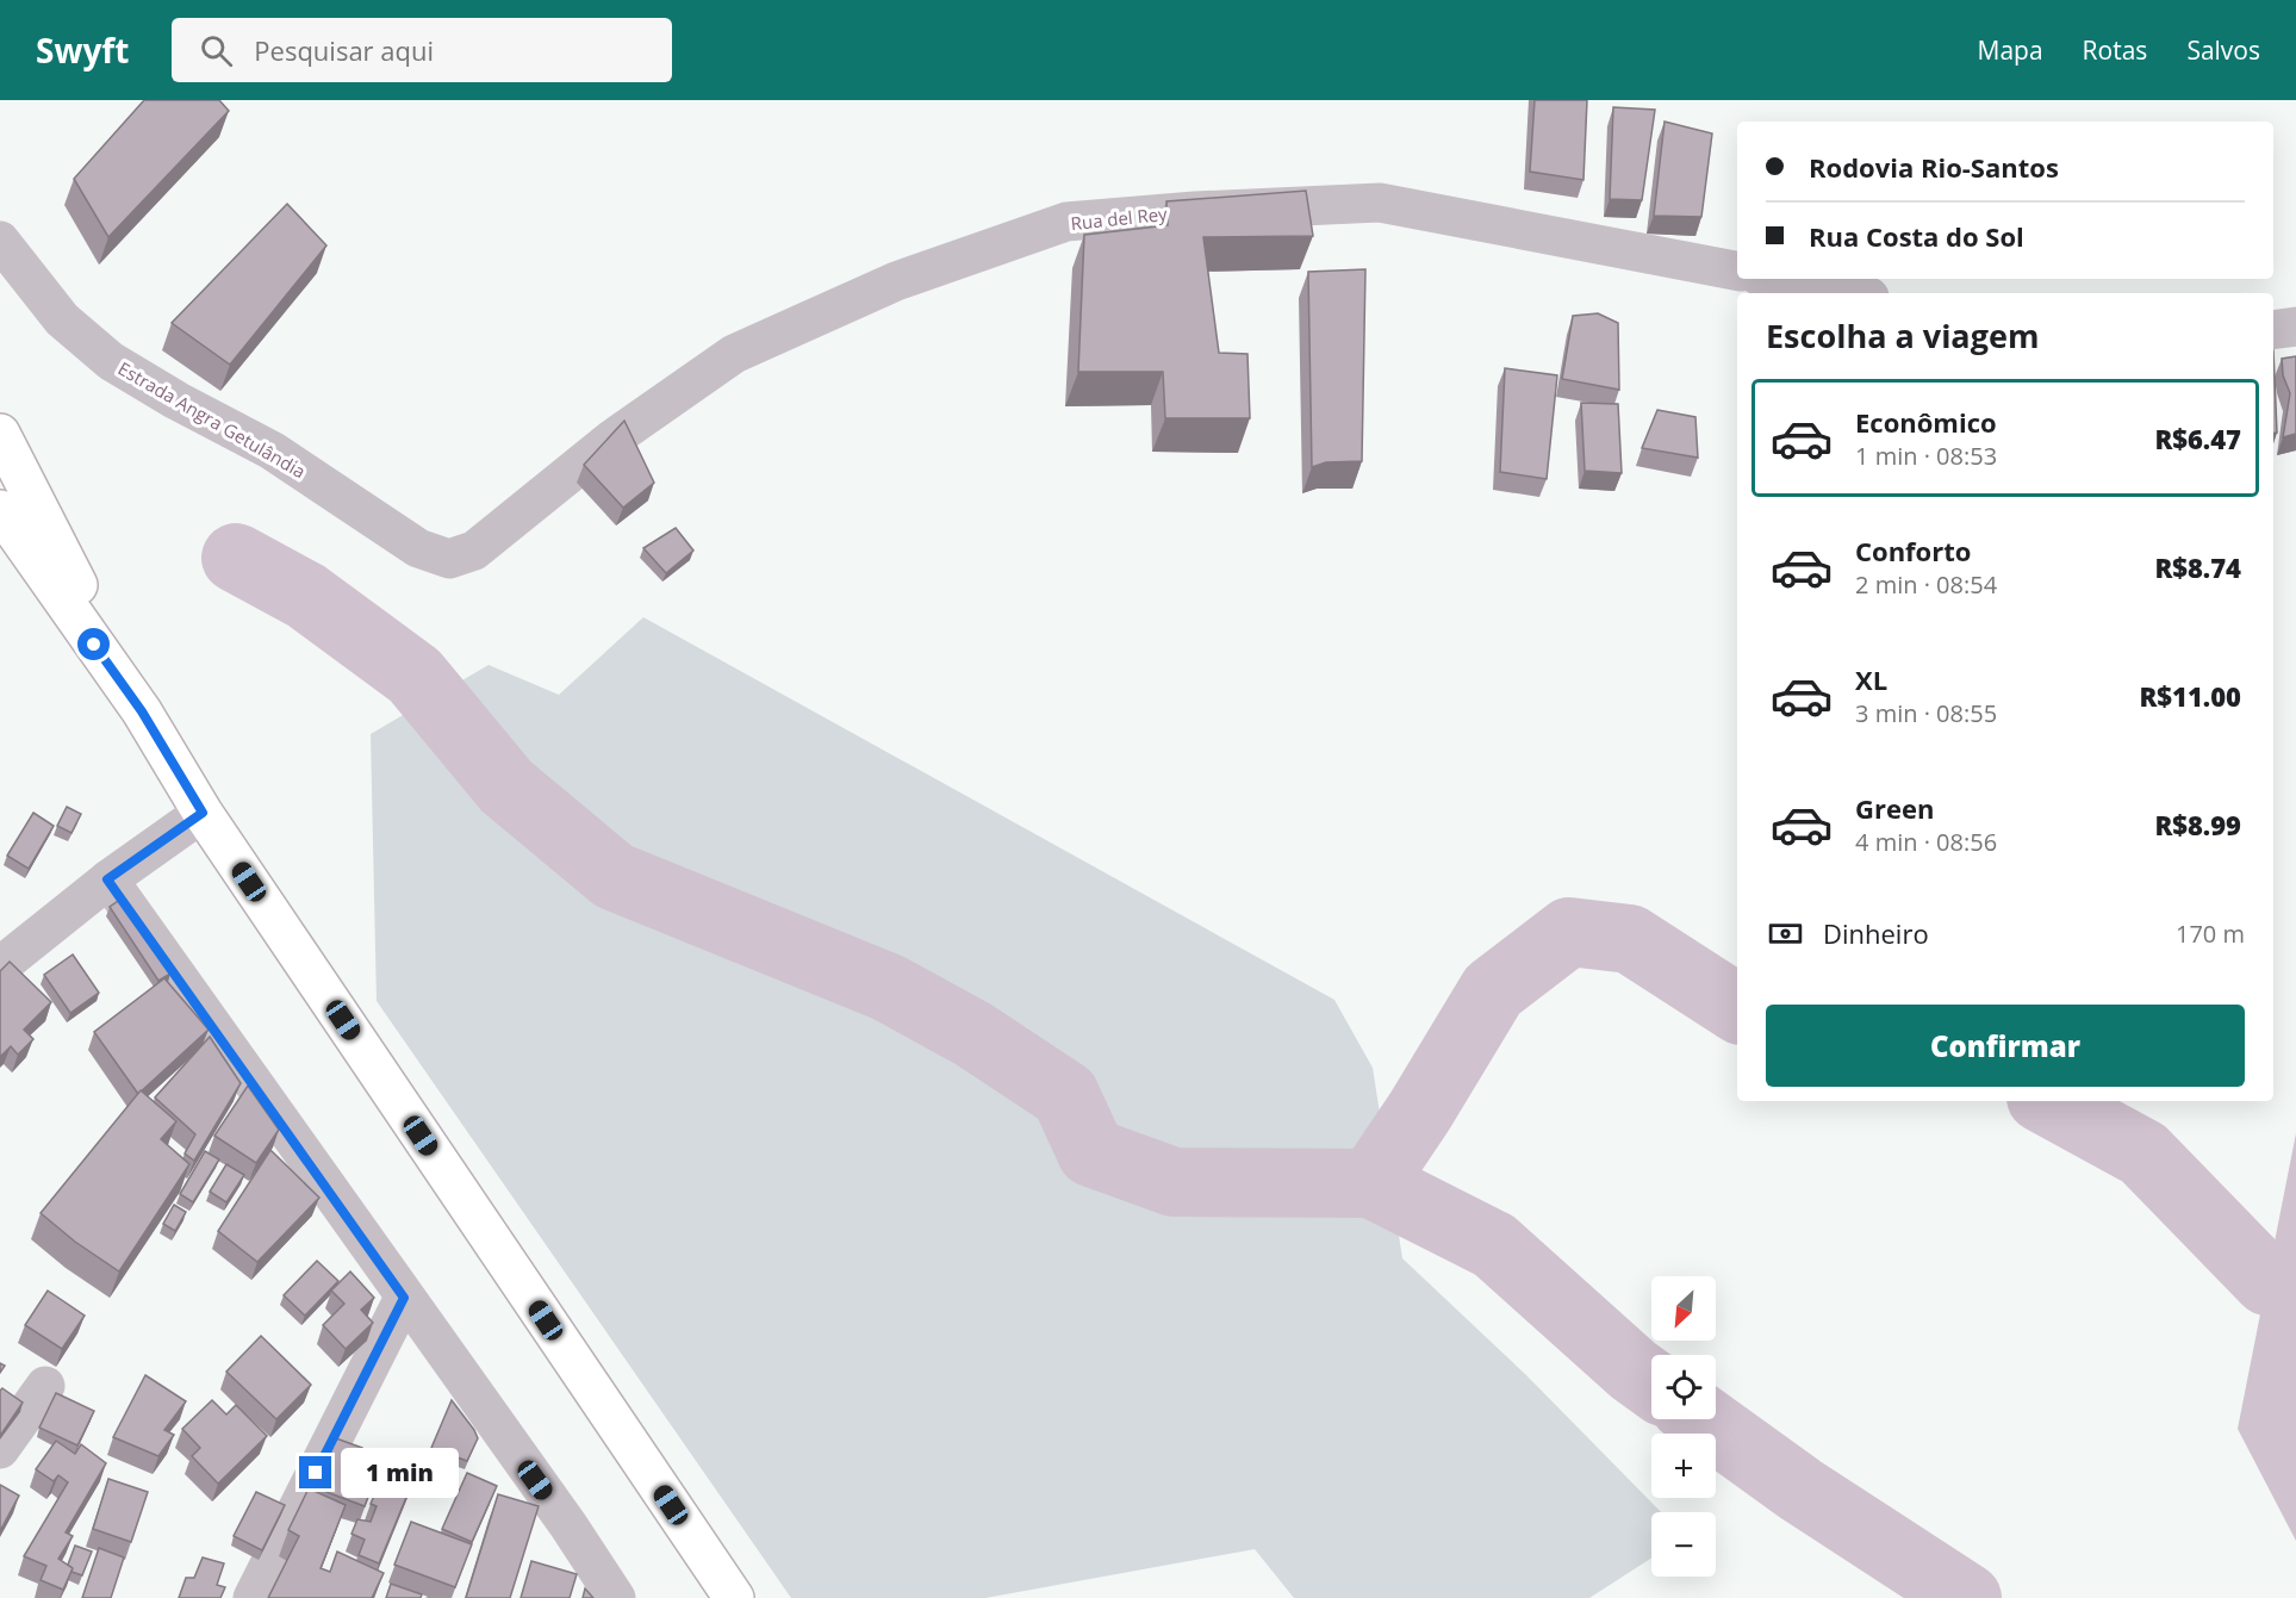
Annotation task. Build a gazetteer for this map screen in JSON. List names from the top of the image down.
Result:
{
  "streets": {
    "street": ["Rua del Rey", "Estrada Angra Getulândia"]
  },
  "crossings": [
    ["Rua del Rey", "Estrada Angra Getulândia"]
  ],
  "north": "bottom left",
  "page": {
    "header": "Swyft",
    "search": "Pesquisar aqui",
    "nav": ["Mapa", "Rotas", "Salvos"],
    "banner": ["Rodovia Rio-Santos", "Rua Costa do Sol"],
    "heading": "Escolha a viagem",
    "list": [
      {
        "name": "Econômico",
        "note": "1 min · 08:53",
        "value": "R$6.47"
      },
      {
        "name": "Conforto",
        "note": "2 min · 08:54",
        "value": "R$8.74"
      },
      {
        "name": "XL",
        "note": "3 min · 08:55",
        "value": "R$11.00"
      },
      {
        "name": "Green",
        "note": "4 min · 08:56",
        "value": "R$8.99"
      }
    ],
    "pay": ["Dinheiro", "170 m"],
    "buttons": "Confirmar",
    "map_buttons": ["+", "−"],
    "bubble": "1 min"
  }
}
